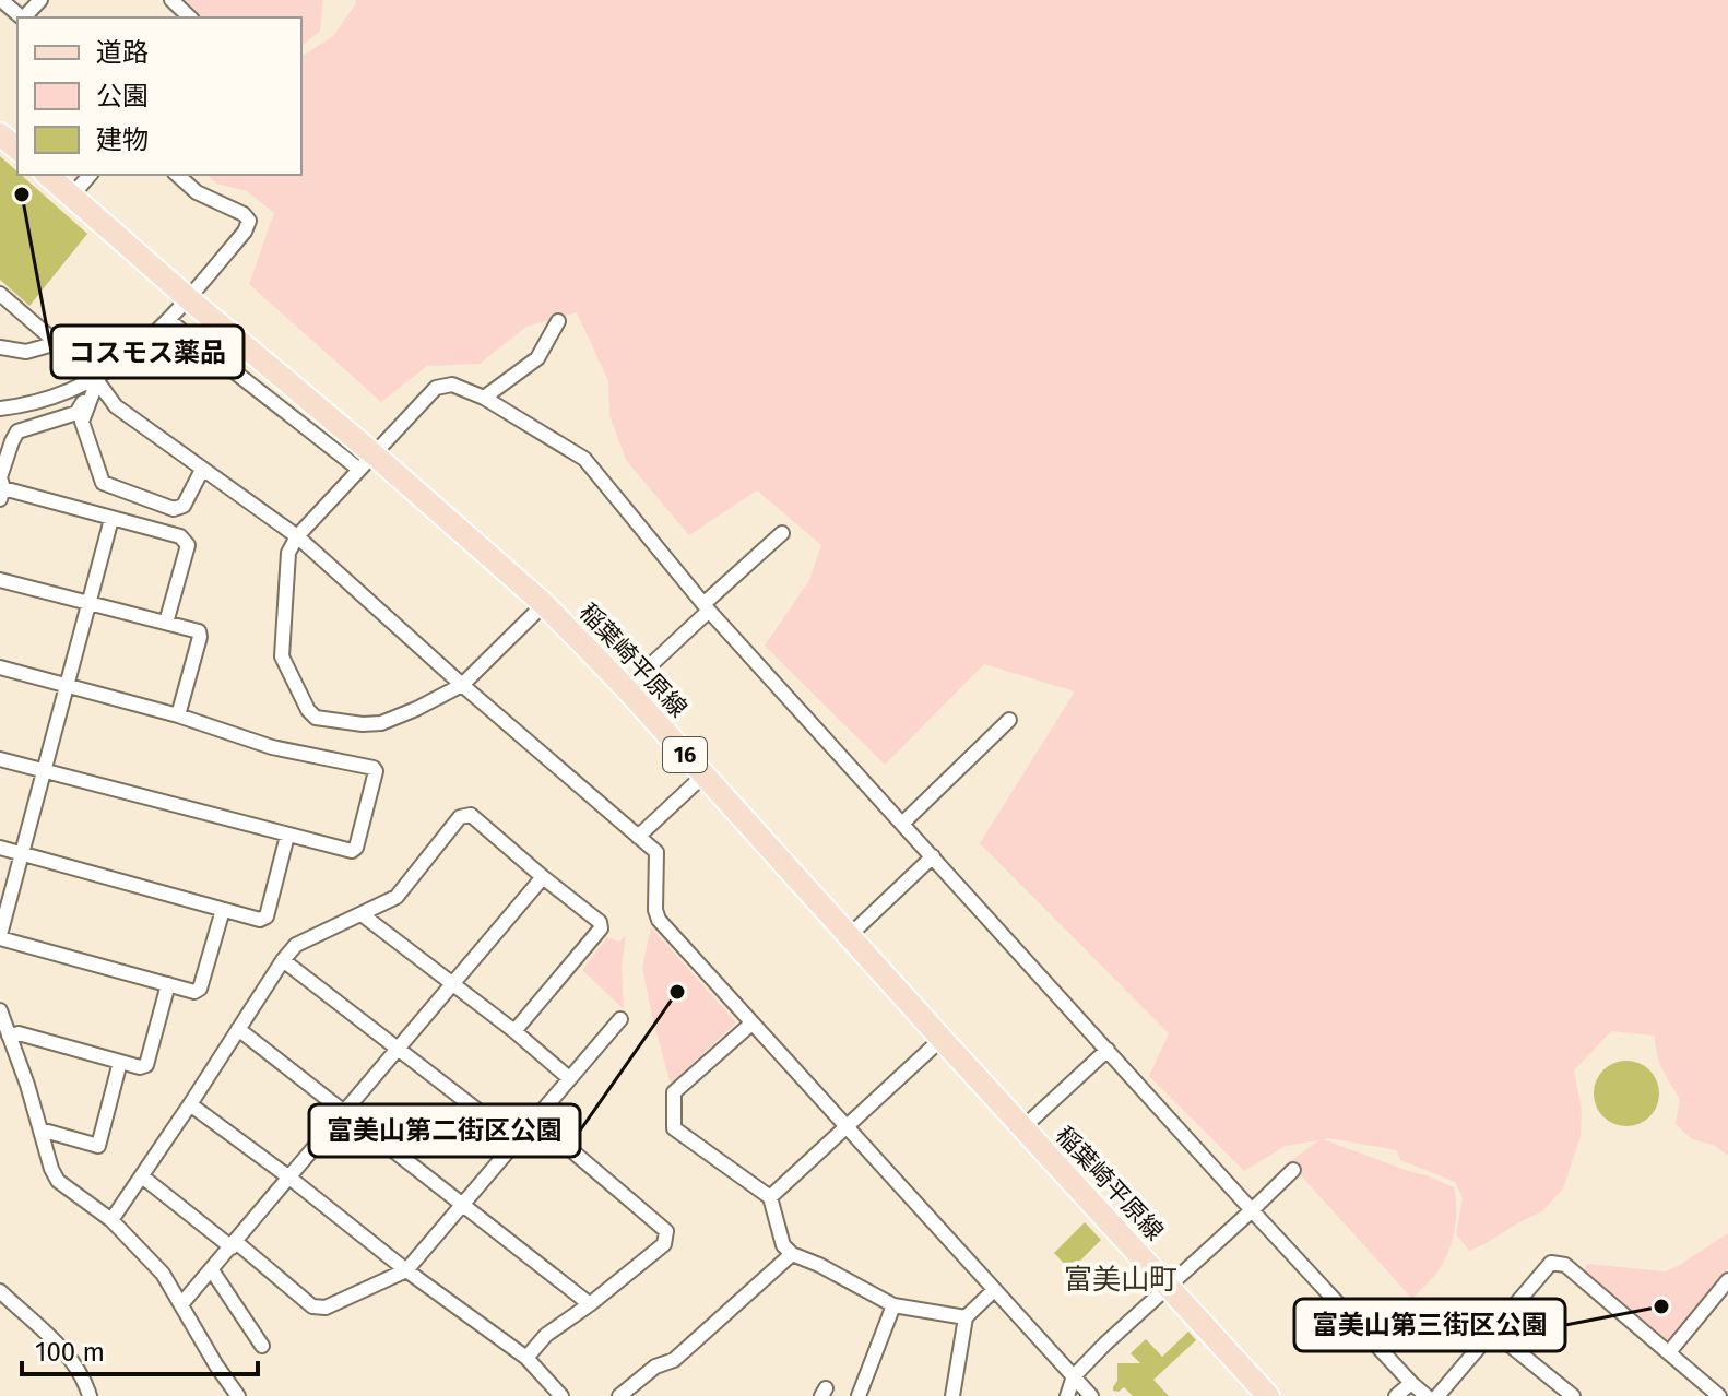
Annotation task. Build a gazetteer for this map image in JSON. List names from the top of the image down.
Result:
{
  "streets": {
    "main road": ["稲葉崎平原線", "16"]
  },
  "districts": ["富美山町"],
  "places": ["コスモス薬品", "富美山第二街区公園", "富美山第三街区公園"],
  "legend": ["道路", "公園", "建物"],
  "scale_bar": "100 m"
}
